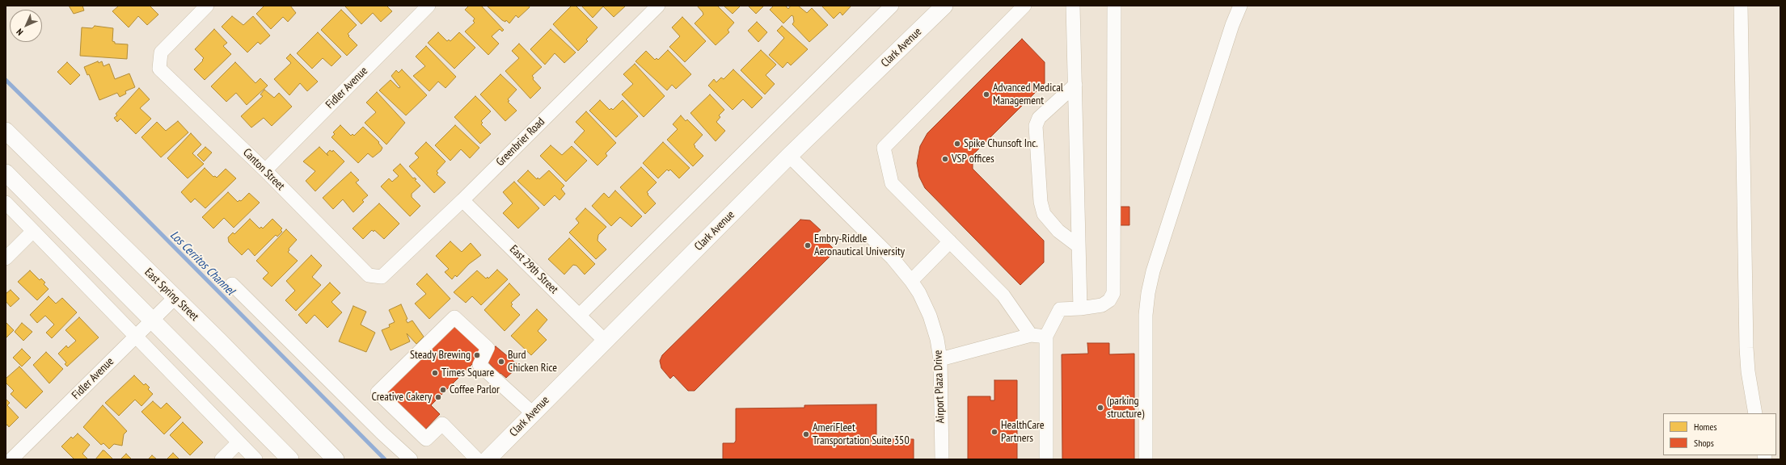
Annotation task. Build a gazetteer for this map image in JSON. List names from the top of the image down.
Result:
{
  "streets": {
    "main road": ["Clark Avenue", "East Spring Street"],
    "street": [
      "Fidler Avenue",
      "Greenbrier Road",
      "Canton Street",
      "East 29th Street",
      "Airport Plaza Drive"
    ]
  },
  "crossings": [
    ["Clark Avenue", "East 29th Street"],
    ["Clark Avenue", "Airport Plaza Drive"],
    ["Fidler Avenue", "Canton Street"],
    ["Fidler Avenue", "East Spring Street"],
    ["Greenbrier Road", "Canton Street"],
    ["Greenbrier Road", "East 29th Street"]
  ],
  "water": ["Los Cerritos Channel"],
  "places": [
    "Advanced Medical Management",
    "Spike Chunsoft Inc.",
    "VSP offices",
    "Embry-Riddle Aeronautical University",
    "Steady Brewing",
    "Burd Chicken Rice",
    "Times Square",
    "Coffee Parlor",
    "Creative Cakery",
    "(parking structure)",
    "HealthCare Partners",
    "AmeriFleet Transportation Suite 350"
  ],
  "legend": ["Homes", "Shops"],
  "north": "bottom left"
}
